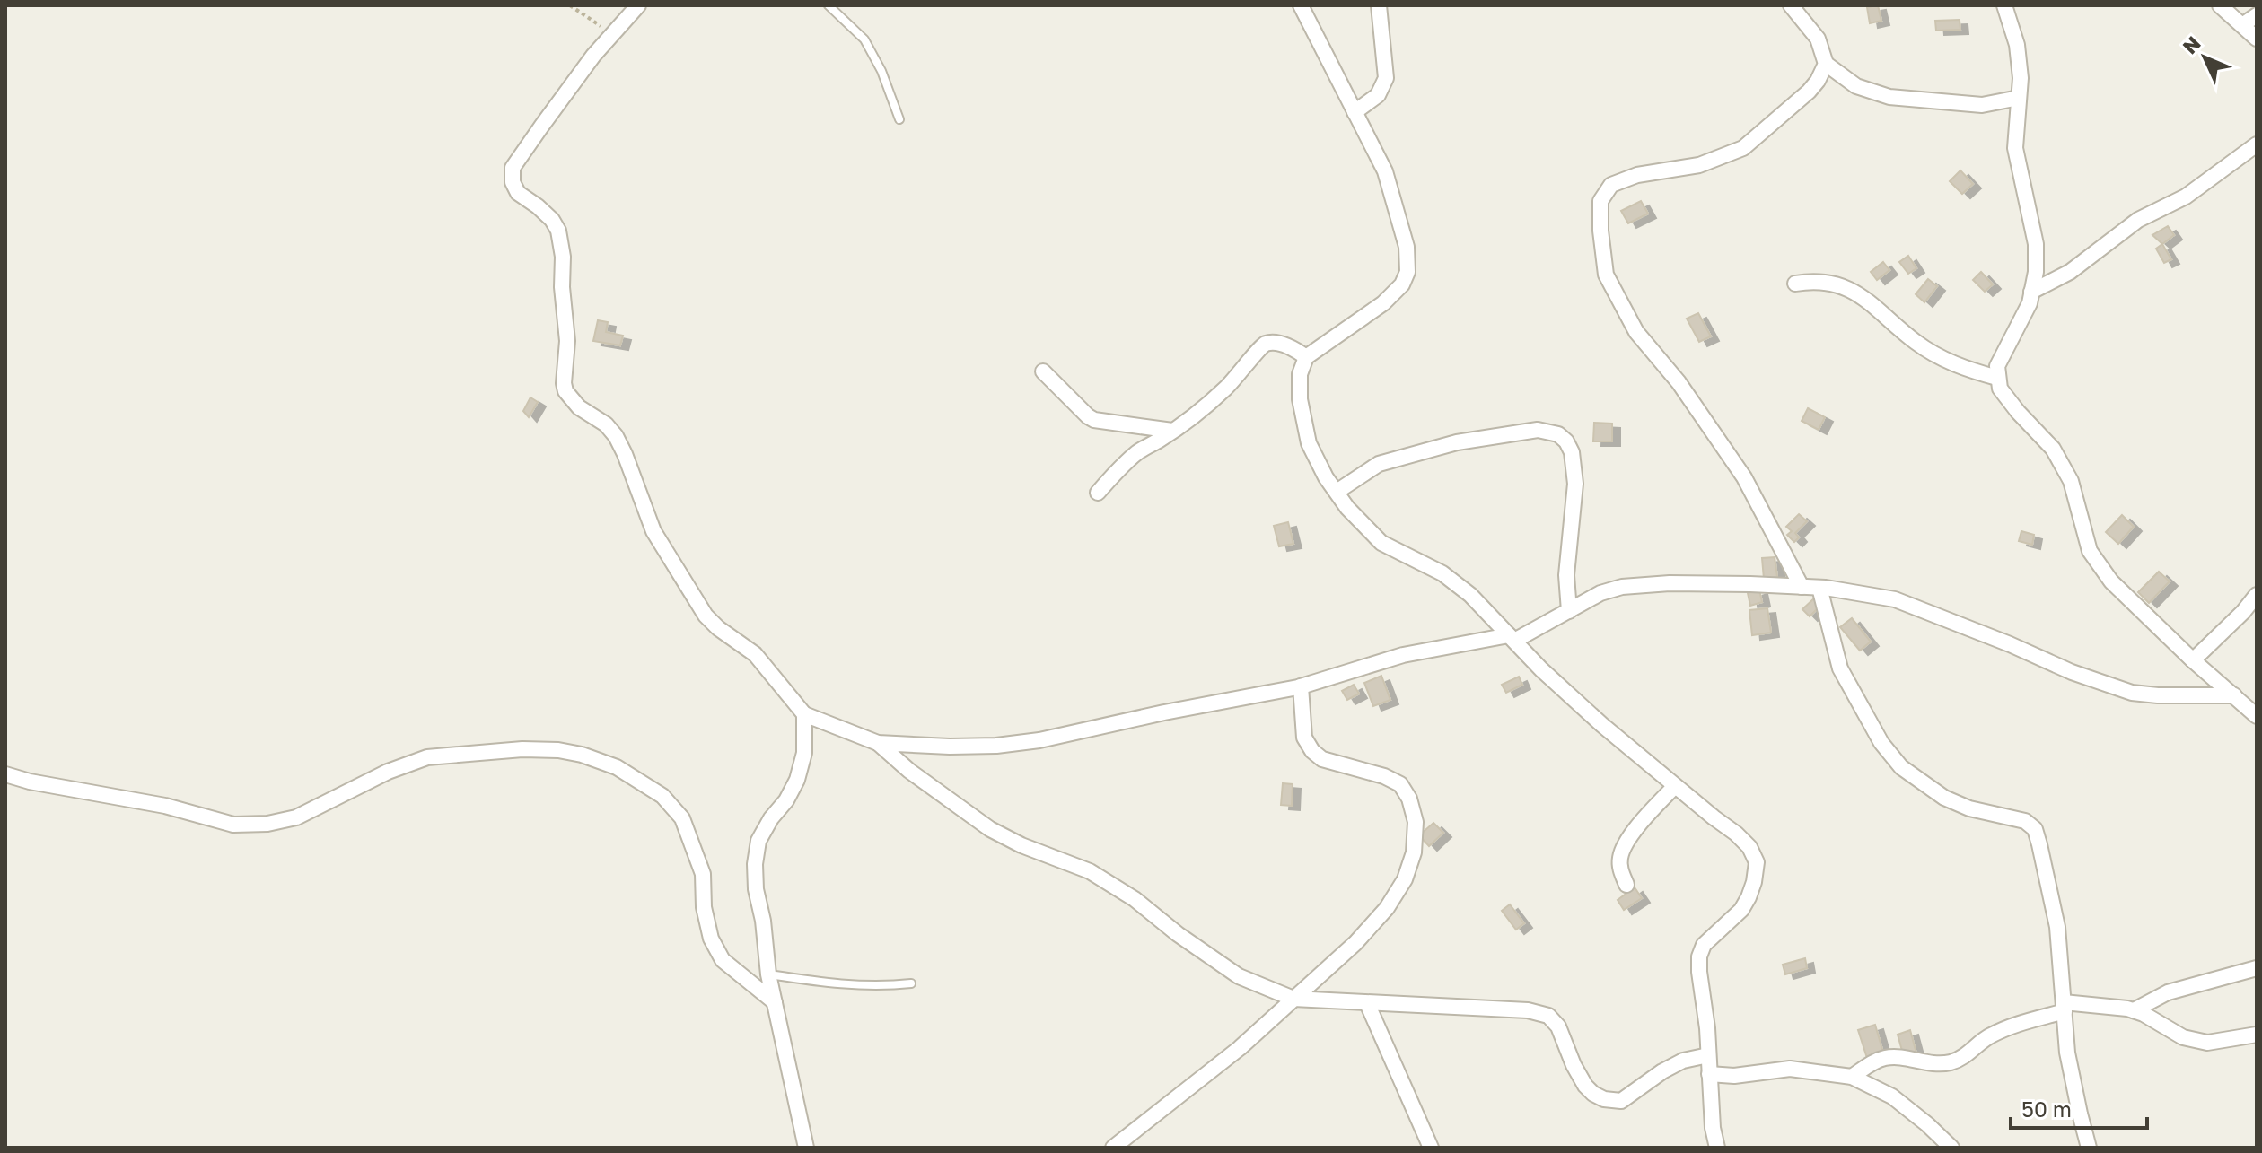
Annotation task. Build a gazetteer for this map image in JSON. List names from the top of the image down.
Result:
{
  "scale_bar": "50 m",
  "north": "top left"
}
